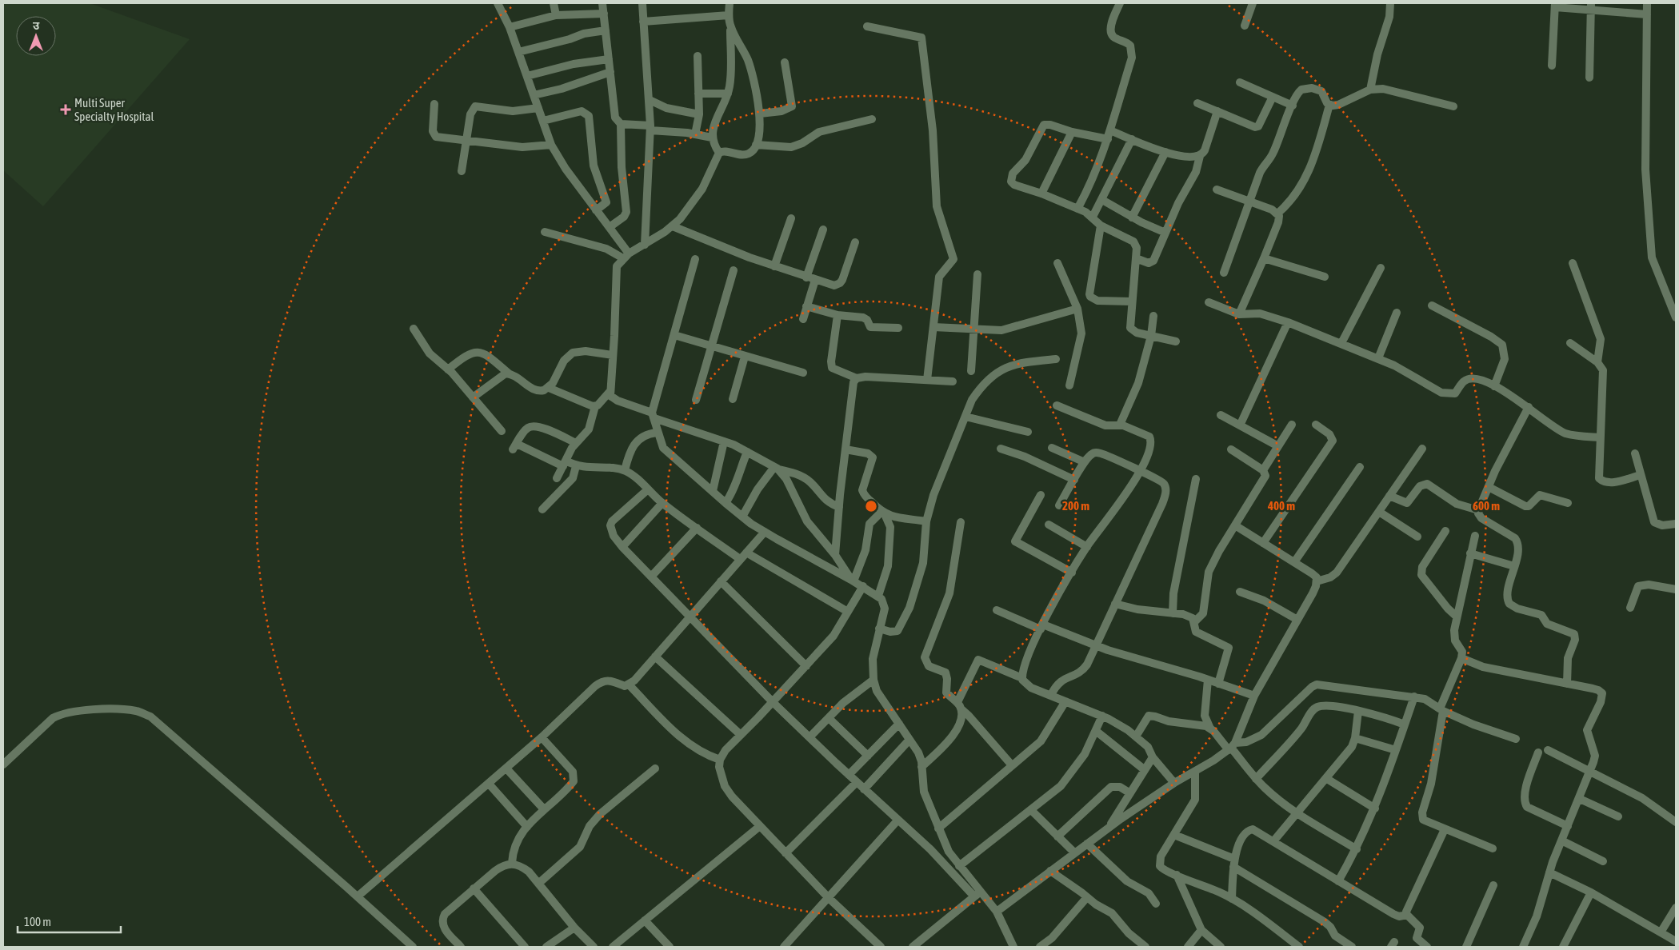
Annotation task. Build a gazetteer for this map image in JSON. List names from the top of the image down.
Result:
{
  "places": {
    "health": ["Multi Super Specialty Hospital"]
  },
  "scale_bar": "100 m",
  "north": "top",
  "rings": ["200 m", "400 m", "600 m"]
}
